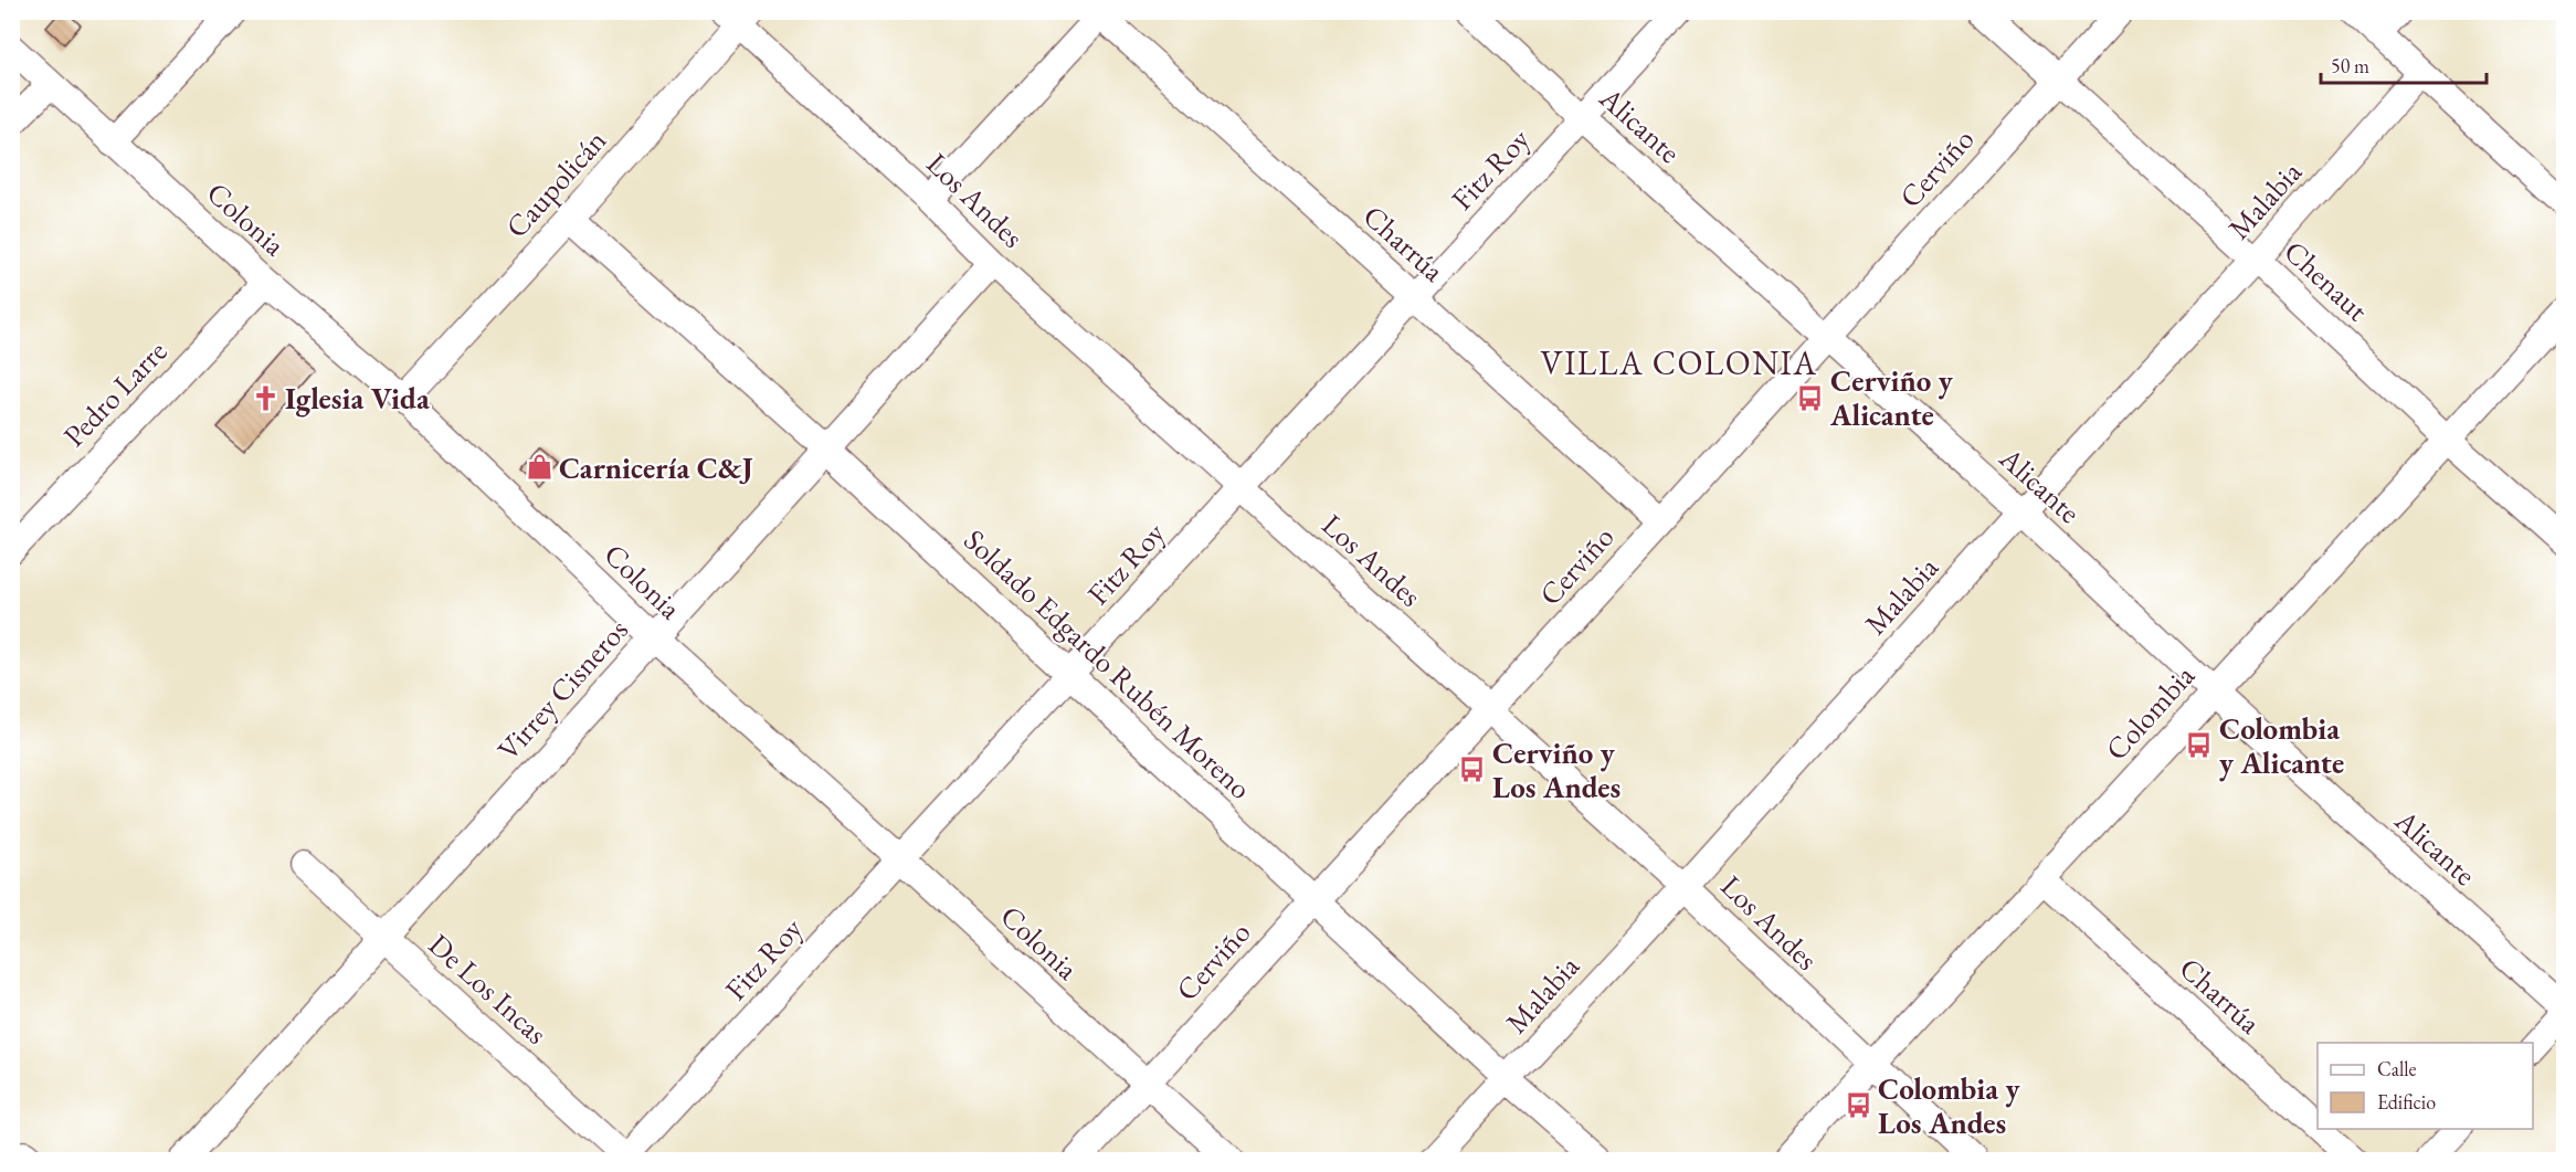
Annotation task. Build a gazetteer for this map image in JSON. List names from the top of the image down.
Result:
{
  "streets": {
    "street": [
      "Alicante",
      "Cerviño",
      "Fitz Roy",
      "Caupolicán",
      "Los Andes",
      "Malabia",
      "Colonia",
      "Charrúa",
      "Chenaut",
      "Pedro Larre",
      "Soldado Edgardo Rubén Moreno",
      "Virrey Cisneros",
      "Colombia",
      "De Los Incas"
    ]
  },
  "crossings": [
    ["Alicante", "Cerviño"],
    ["Alicante", "Fitz Roy"],
    ["Alicante", "Malabia"],
    ["Alicante", "Colombia"],
    ["Cerviño", "Los Andes"],
    ["Cerviño", "Colonia"],
    ["Cerviño", "Charrúa"],
    ["Cerviño", "Chenaut"],
    ["Cerviño", "Soldado Edgardo Rubén Moreno"],
    ["Fitz Roy", "Los Andes"],
    ["Fitz Roy", "Colonia"],
    ["Fitz Roy", "Charrúa"],
    ["Fitz Roy", "Soldado Edgardo Rubén Moreno"],
    ["Fitz Roy", "De Los Incas"],
    ["Caupolicán", "Los Andes"],
    ["Caupolicán", "Colonia"],
    ["Caupolicán", "Soldado Edgardo Rubén Moreno"],
    ["Los Andes", "Malabia"],
    ["Los Andes", "Virrey Cisneros"],
    ["Los Andes", "Colombia"],
    ["Malabia", "Chenaut"],
    ["Malabia", "Soldado Edgardo Rubén Moreno"],
    ["Colonia", "Pedro Larre"],
    ["Colonia", "Virrey Cisneros"],
    ["Charrúa", "Colombia"],
    ["Chenaut", "Colombia"],
    ["Soldado Edgardo Rubén Moreno", "Virrey Cisneros"],
    ["Virrey Cisneros", "De Los Incas"]
  ],
  "districts": ["VILLA COLONIA"],
  "places": {
    "church": ["Iglesia Vida"],
    "bus stop": [
      "Cerviño y Alicante",
      "Colombia y Alicante",
      "Cerviño y Los Andes",
      "Colombia y Los Andes"
    ],
    "shop": ["Carnicería C&J"]
  },
  "legend": ["Calle", "Edificio"],
  "scale_bar": "50 m"
}
